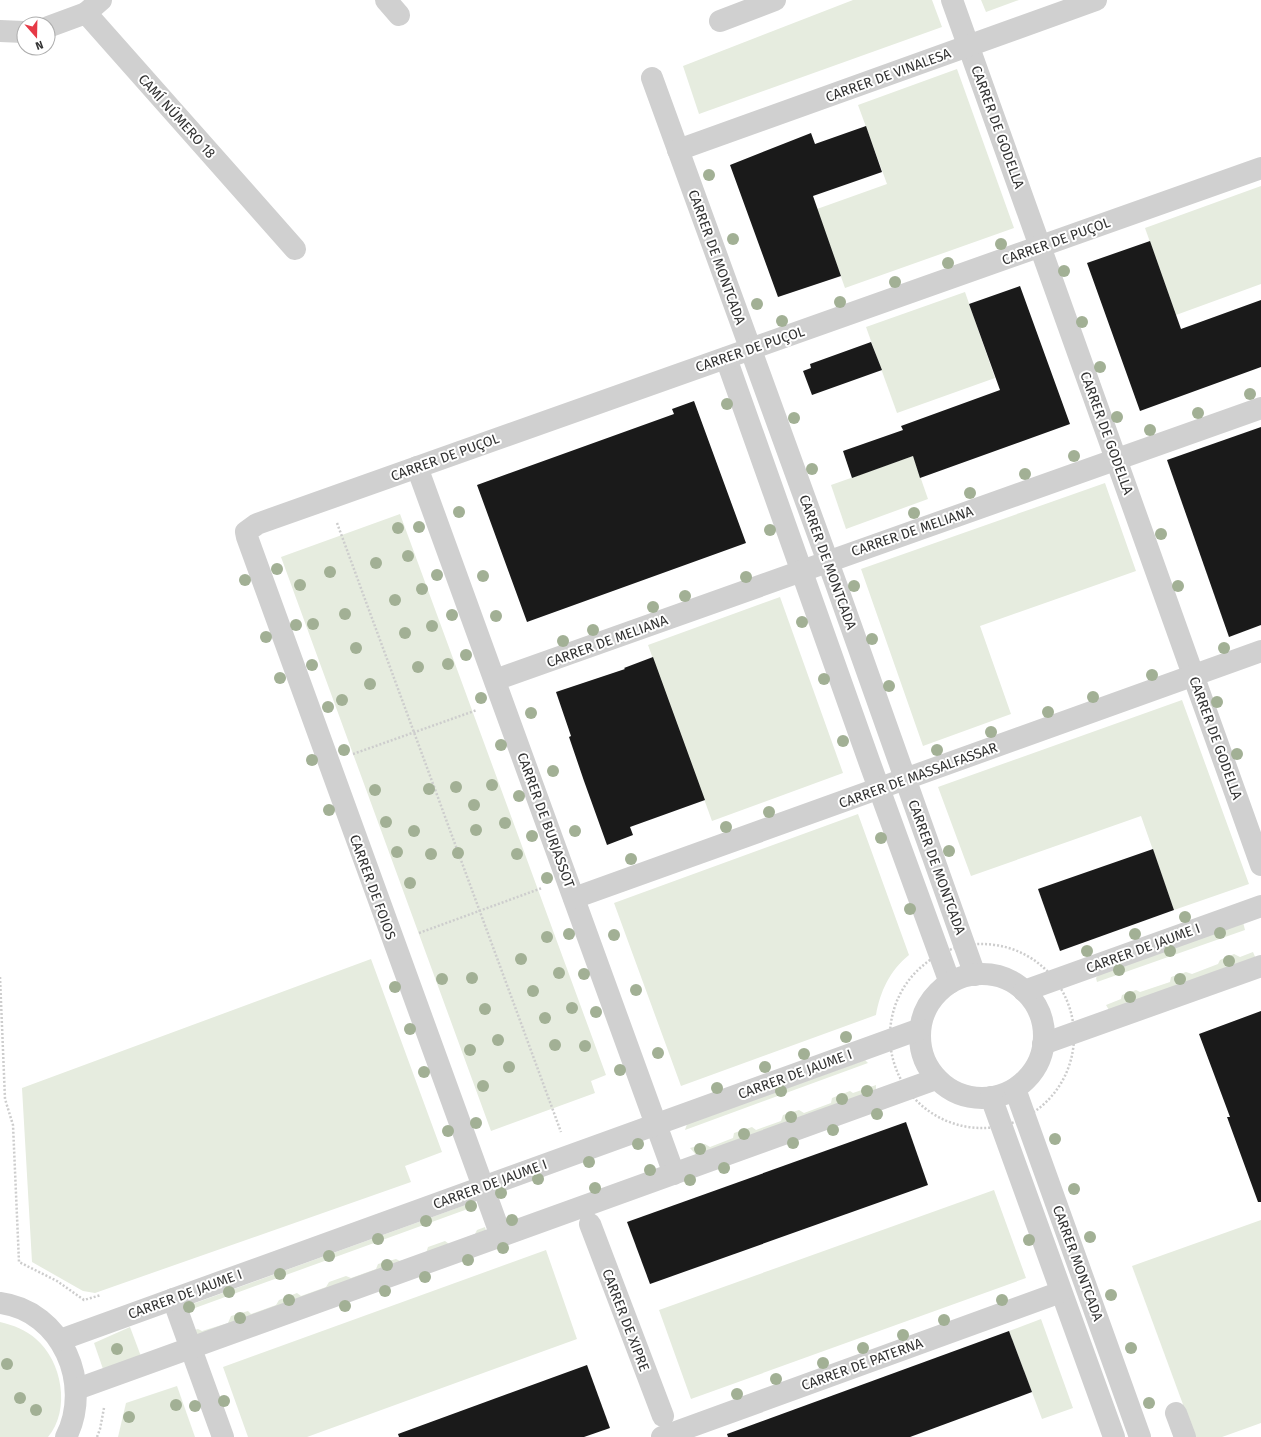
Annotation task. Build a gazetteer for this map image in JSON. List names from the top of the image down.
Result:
{
  "streets": {
    "street": [
      "CARRER DE VINALESA",
      "CAMÍ NÚMERO 18",
      "CARRER DE GODELLA",
      "CARRER DE PUÇOL",
      "CARRER DE MONTCADA",
      "CARRER DE MELIANA",
      "CARRER DE MASSALFASSAR",
      "CARRER DE BURJASSOT",
      "CARRER DE FOIOS",
      "CARRER DE JAUME I",
      "CARRER MONTCADA",
      "CARRER DE XIPRE",
      "CARRER DE PATERNA"
    ]
  },
  "crossings": [
    ["CARRER DE VINALESA", "CARRER DE GODELLA"],
    ["CARRER DE VINALESA", "CARRER DE MONTCADA"],
    ["CARRER DE GODELLA", "CARRER DE PUÇOL"],
    ["CARRER DE GODELLA", "CARRER DE MELIANA"],
    ["CARRER DE GODELLA", "CARRER DE MASSALFASSAR"],
    ["CARRER DE PUÇOL", "CARRER DE MONTCADA"],
    ["CARRER DE PUÇOL", "CARRER DE BURJASSOT"],
    ["CARRER DE PUÇOL", "CARRER DE FOIOS"],
    ["CARRER DE MONTCADA", "CARRER DE MELIANA"],
    ["CARRER DE MONTCADA", "CARRER DE MASSALFASSAR"],
    ["CARRER DE MONTCADA", "CARRER DE JAUME I"],
    ["CARRER DE MONTCADA", "CARRER MONTCADA"],
    ["CARRER DE MELIANA", "CARRER DE BURJASSOT"],
    ["CARRER DE MASSALFASSAR", "CARRER DE BURJASSOT"],
    ["CARRER DE BURJASSOT", "CARRER DE JAUME I"],
    ["CARRER DE FOIOS", "CARRER DE JAUME I"],
    ["CARRER DE JAUME I", "CARRER MONTCADA"],
    ["CARRER MONTCADA", "CARRER DE PATERNA"],
    ["CARRER DE XIPRE", "CARRER DE PATERNA"]
  ],
  "north": "bottom"
}
